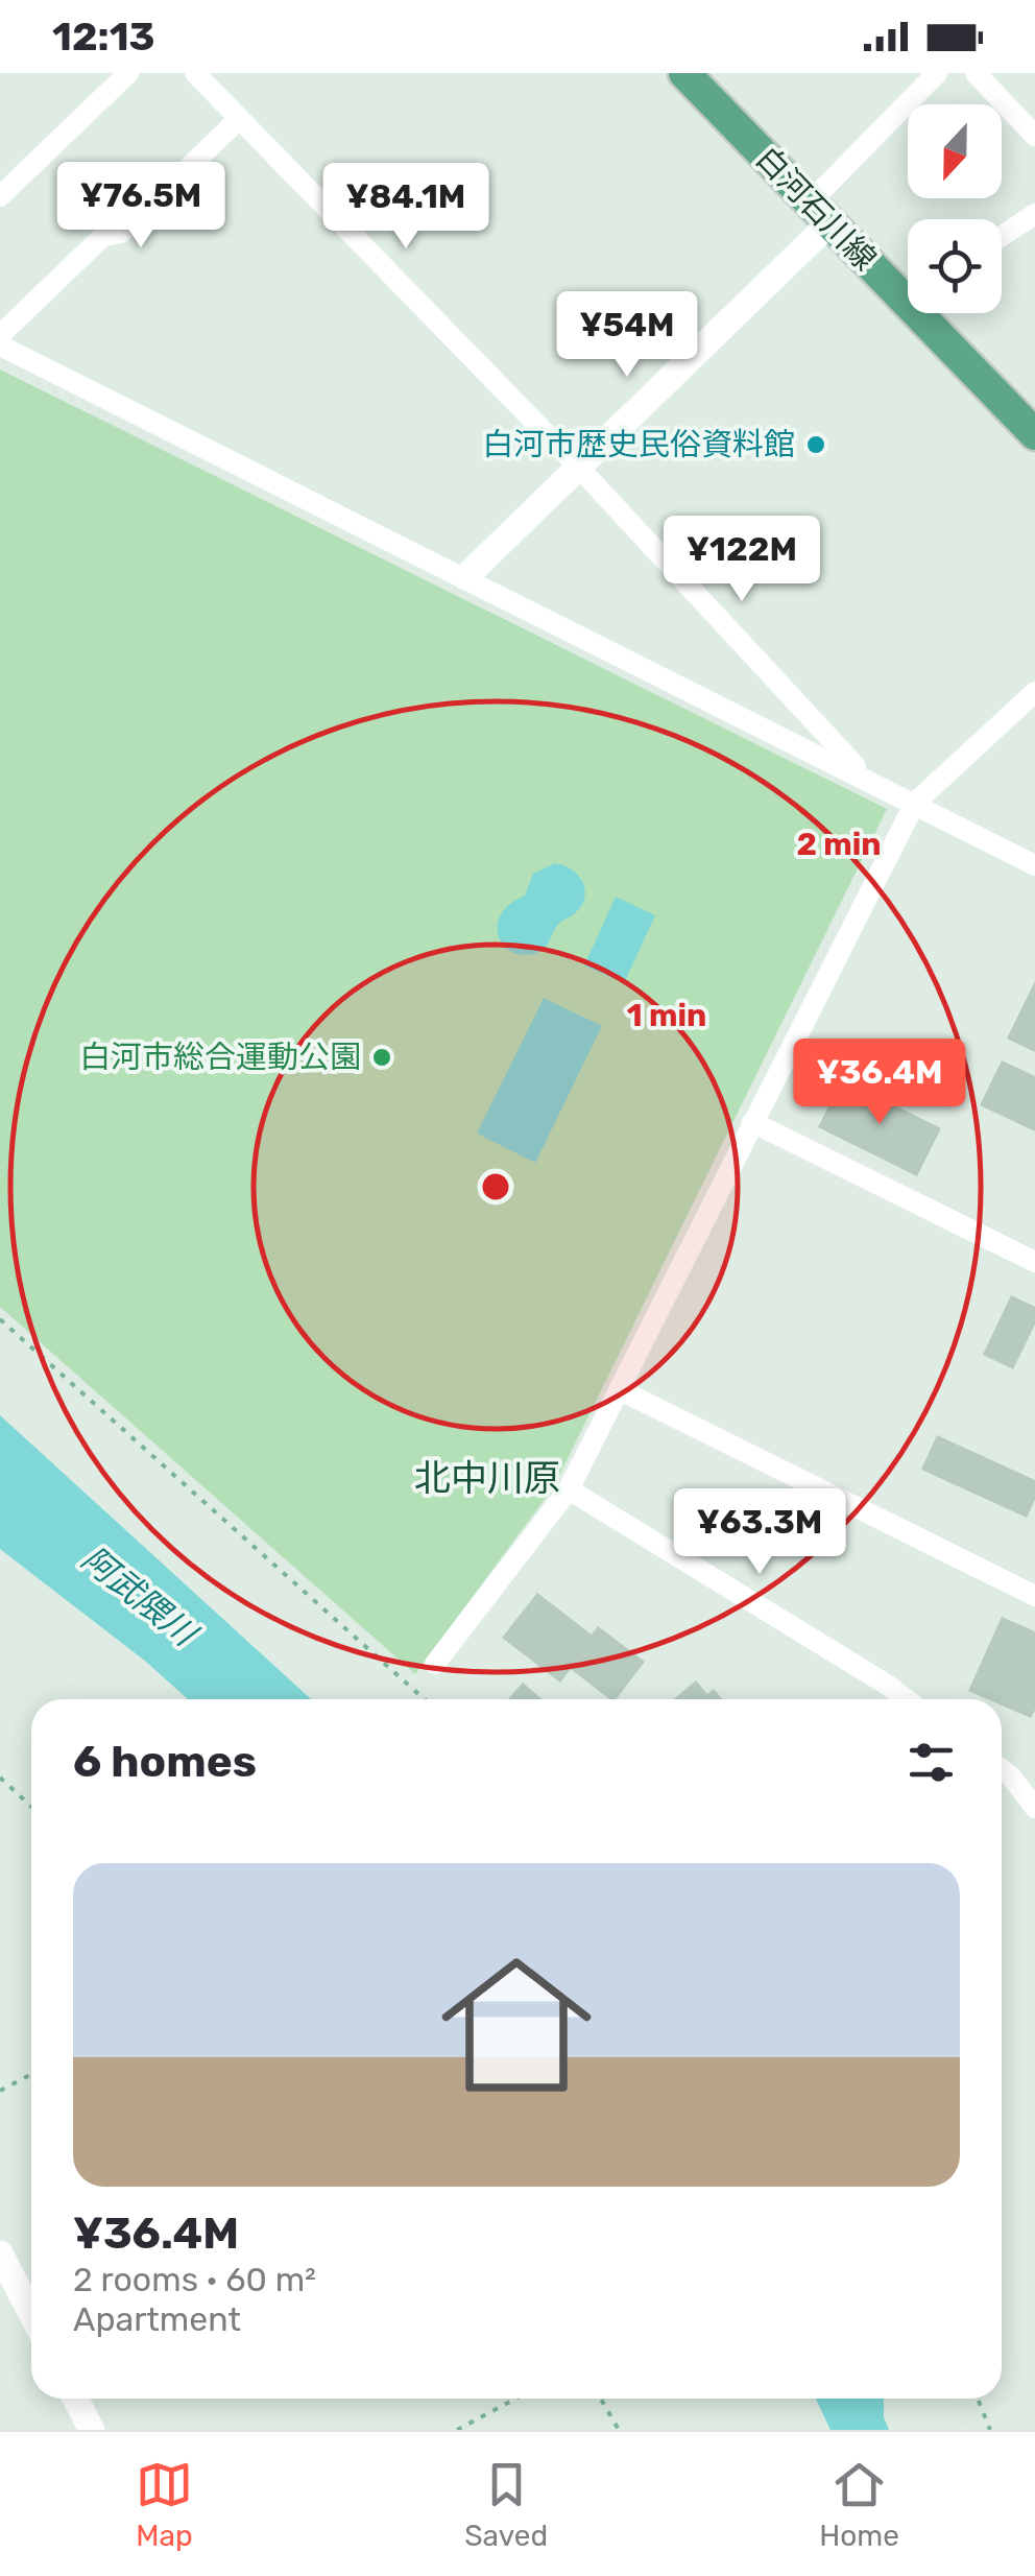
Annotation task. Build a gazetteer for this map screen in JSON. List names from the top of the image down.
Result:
{
  "streets": {
    "main road": ["白河石川線"]
  },
  "districts": ["北中川原"],
  "water": ["阿武隈川"],
  "places": ["白河市歴史民俗資料館", "白河市総合運動公園"],
  "north": "bottom",
  "page": {
    "status": "12:13",
    "price": [
      "¥76.5M",
      "¥84.1M",
      "¥54M",
      "¥122M",
      "¥36.4M",
      "¥63.3M"
    ],
    "heading": "6 homes",
    "list": [
      {
        "name": "¥36.4M",
        "note": "2 rooms · 60 m² · Apartment"
      }
    ],
    "tabs": ["Map", "Saved", "Home"]
  },
  "rings": ["2 min", "1 min"]
}
